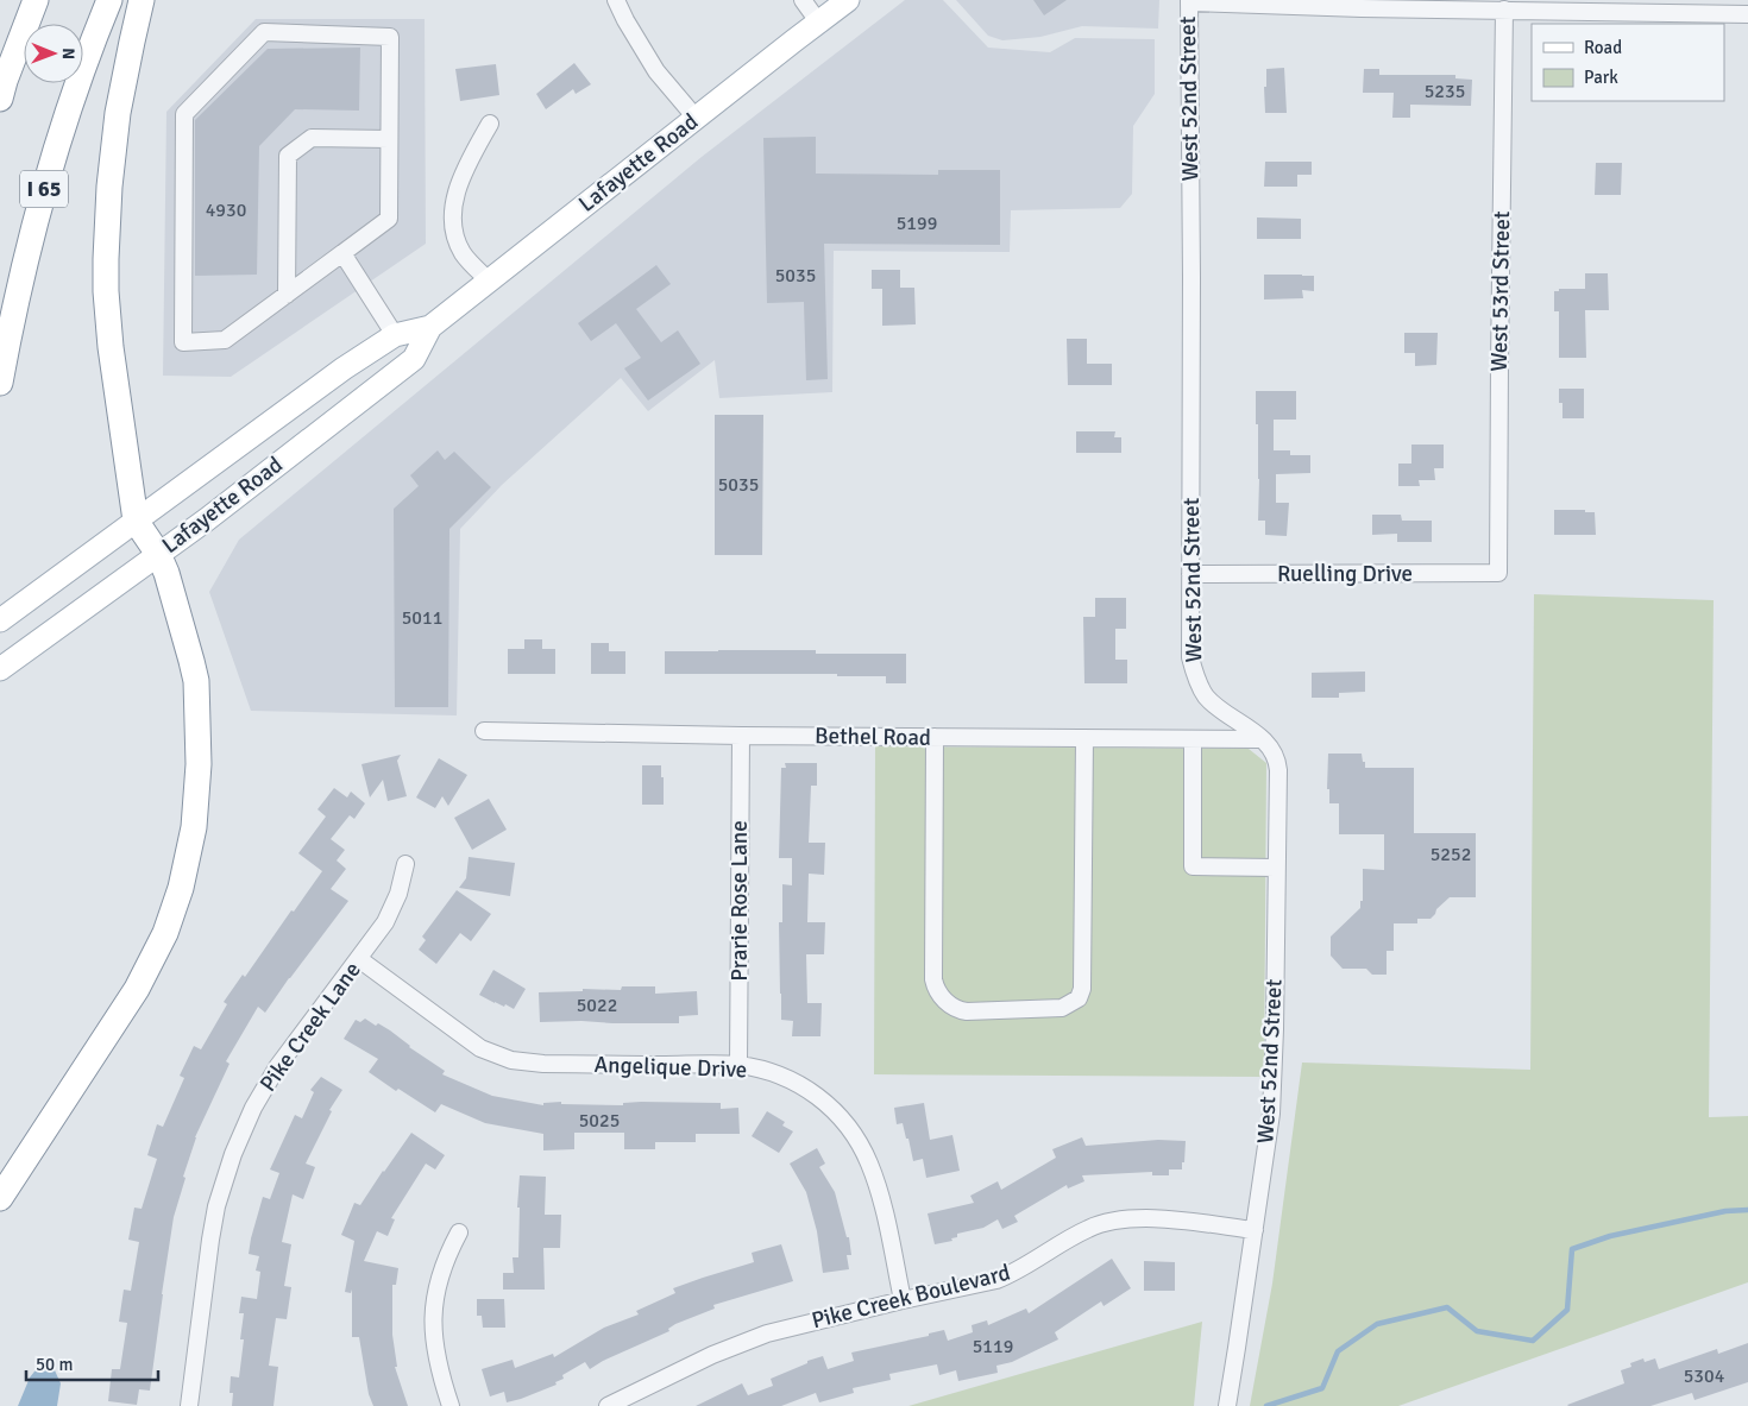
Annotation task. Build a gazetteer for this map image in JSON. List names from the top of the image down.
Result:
{
  "streets": {
    "highway": ["I 65"],
    "main road": ["Lafayette Road"],
    "street": [
      "West 52nd Street",
      "West 53rd Street",
      "Ruelling Drive",
      "Bethel Road",
      "Prarie Rose Lane",
      "Pike Creek Lane",
      "Angelique Drive",
      "Pike Creek Boulevard"
    ]
  },
  "crossings": [
    ["West 52nd Street", "Ruelling Drive"],
    ["West 52nd Street", "Bethel Road"],
    ["West 52nd Street", "Pike Creek Boulevard"],
    ["West 53rd Street", "Ruelling Drive"],
    ["Bethel Road", "Prarie Rose Lane"],
    ["Prarie Rose Lane", "Angelique Drive"],
    ["Pike Creek Lane", "Angelique Drive"],
    ["Angelique Drive", "Pike Creek Boulevard"]
  ],
  "house_numbers": [
    "5235",
    "4930",
    "5199",
    "5035",
    "5035",
    "5011",
    "5252",
    "5022",
    "5025",
    "5119",
    "5304"
  ],
  "legend": ["Road", "Park"],
  "scale_bar": "50 m",
  "north": "right"
}
